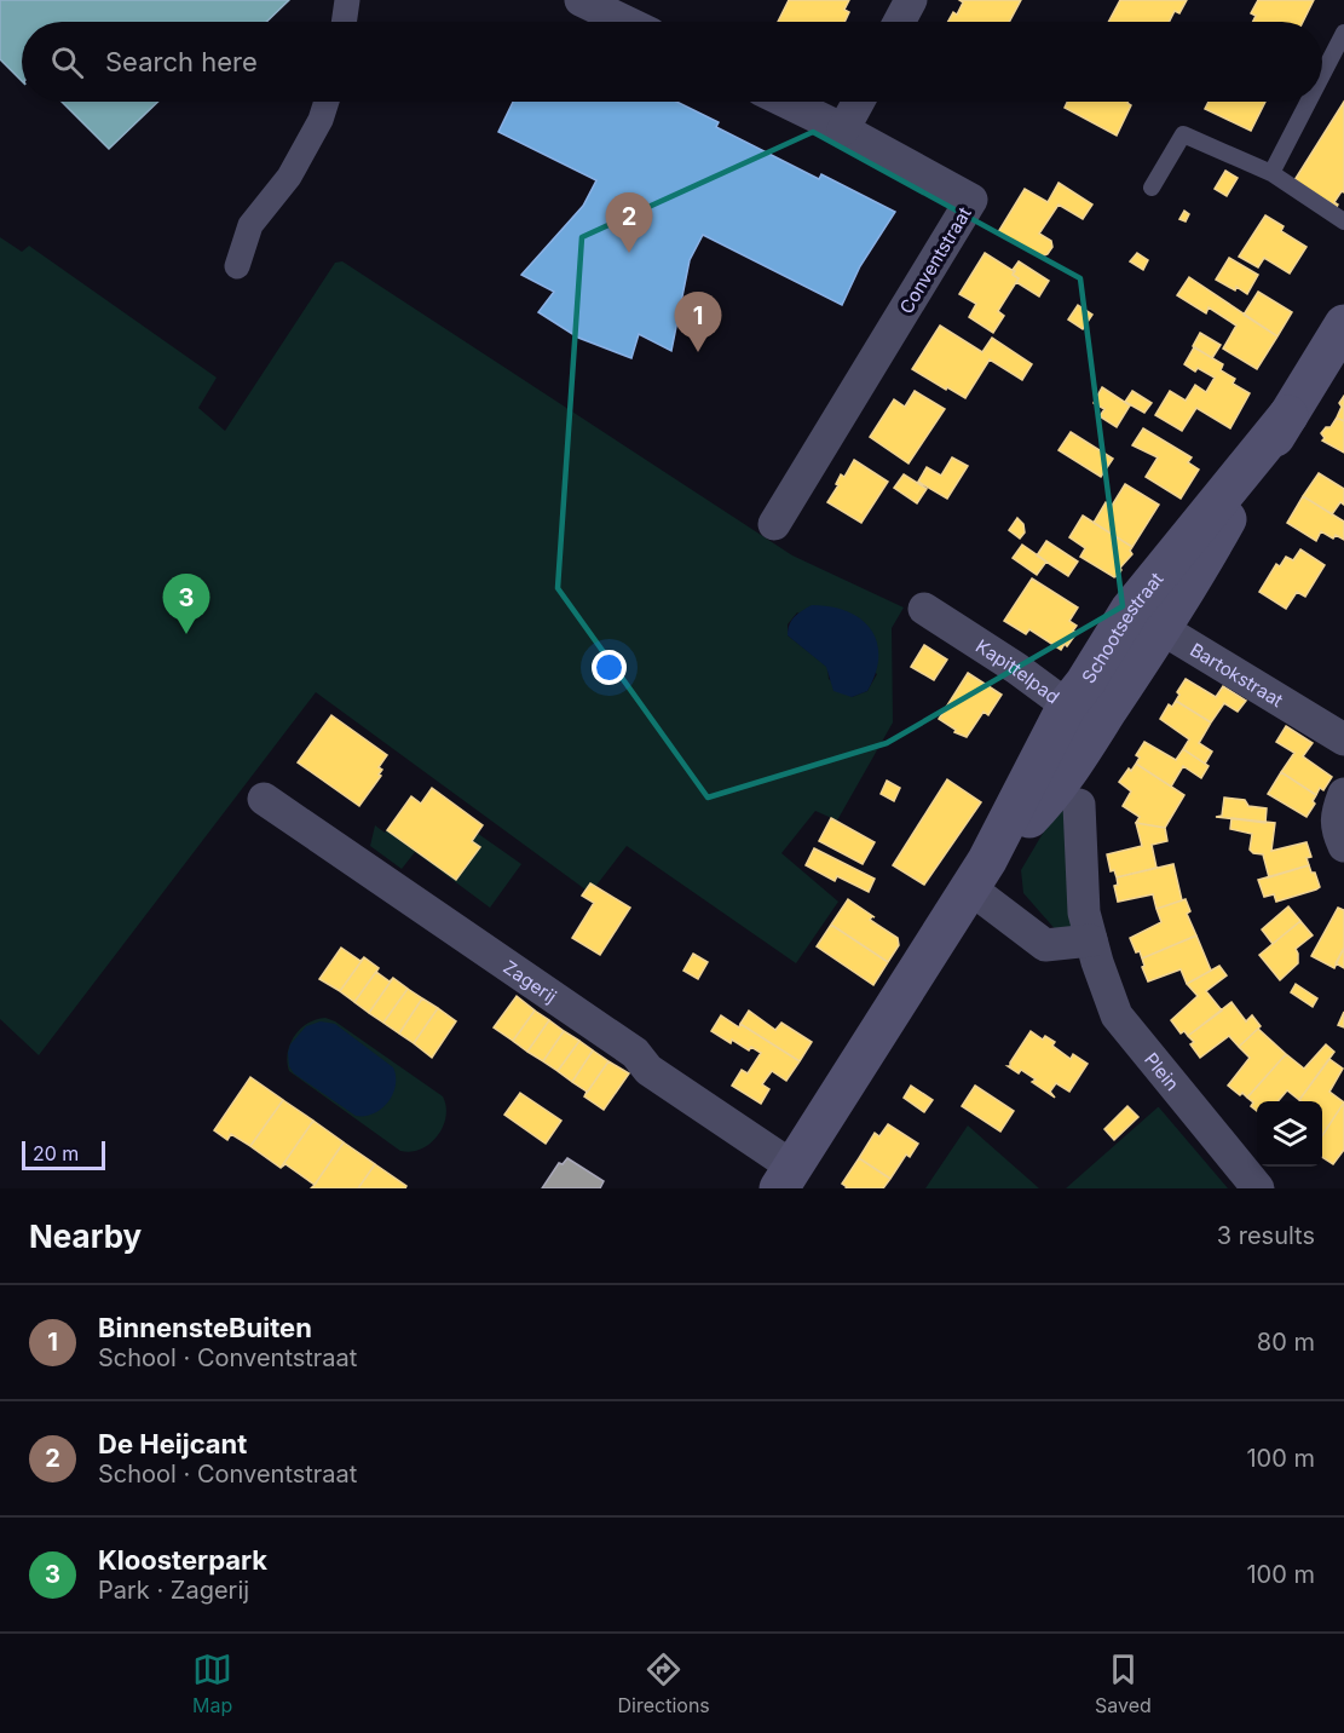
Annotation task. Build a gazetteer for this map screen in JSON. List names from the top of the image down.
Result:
{
  "streets": {
    "main road": ["Schootsestraat"],
    "street": [
      "Conventstraat",
      "Kapittelpad",
      "Bartokstraat",
      "Zagerij",
      "Plein"
    ]
  },
  "crossings": [
    ["Schootsestraat", "Kapittelpad"],
    ["Schootsestraat", "Bartokstraat"],
    ["Schootsestraat", "Zagerij"]
  ],
  "scale_bar": "20 m",
  "page": {
    "search": "Search here",
    "pins": ["2", "1", "3"],
    "scale": "20 m",
    "heading": ["Nearby", "3 results"],
    "list": [
      {
        "mark": "1",
        "name": "BinnensteBuiten",
        "note": "School · Conventstraat",
        "value": "80 m"
      },
      {
        "mark": "2",
        "name": "De Heijcant",
        "note": "School · Conventstraat",
        "value": "100 m"
      },
      {
        "mark": "3",
        "name": "Kloosterpark",
        "note": "Park · Zagerij",
        "value": "100 m"
      }
    ],
    "nav": ["Map", "Directions", "Saved"]
  }
}
